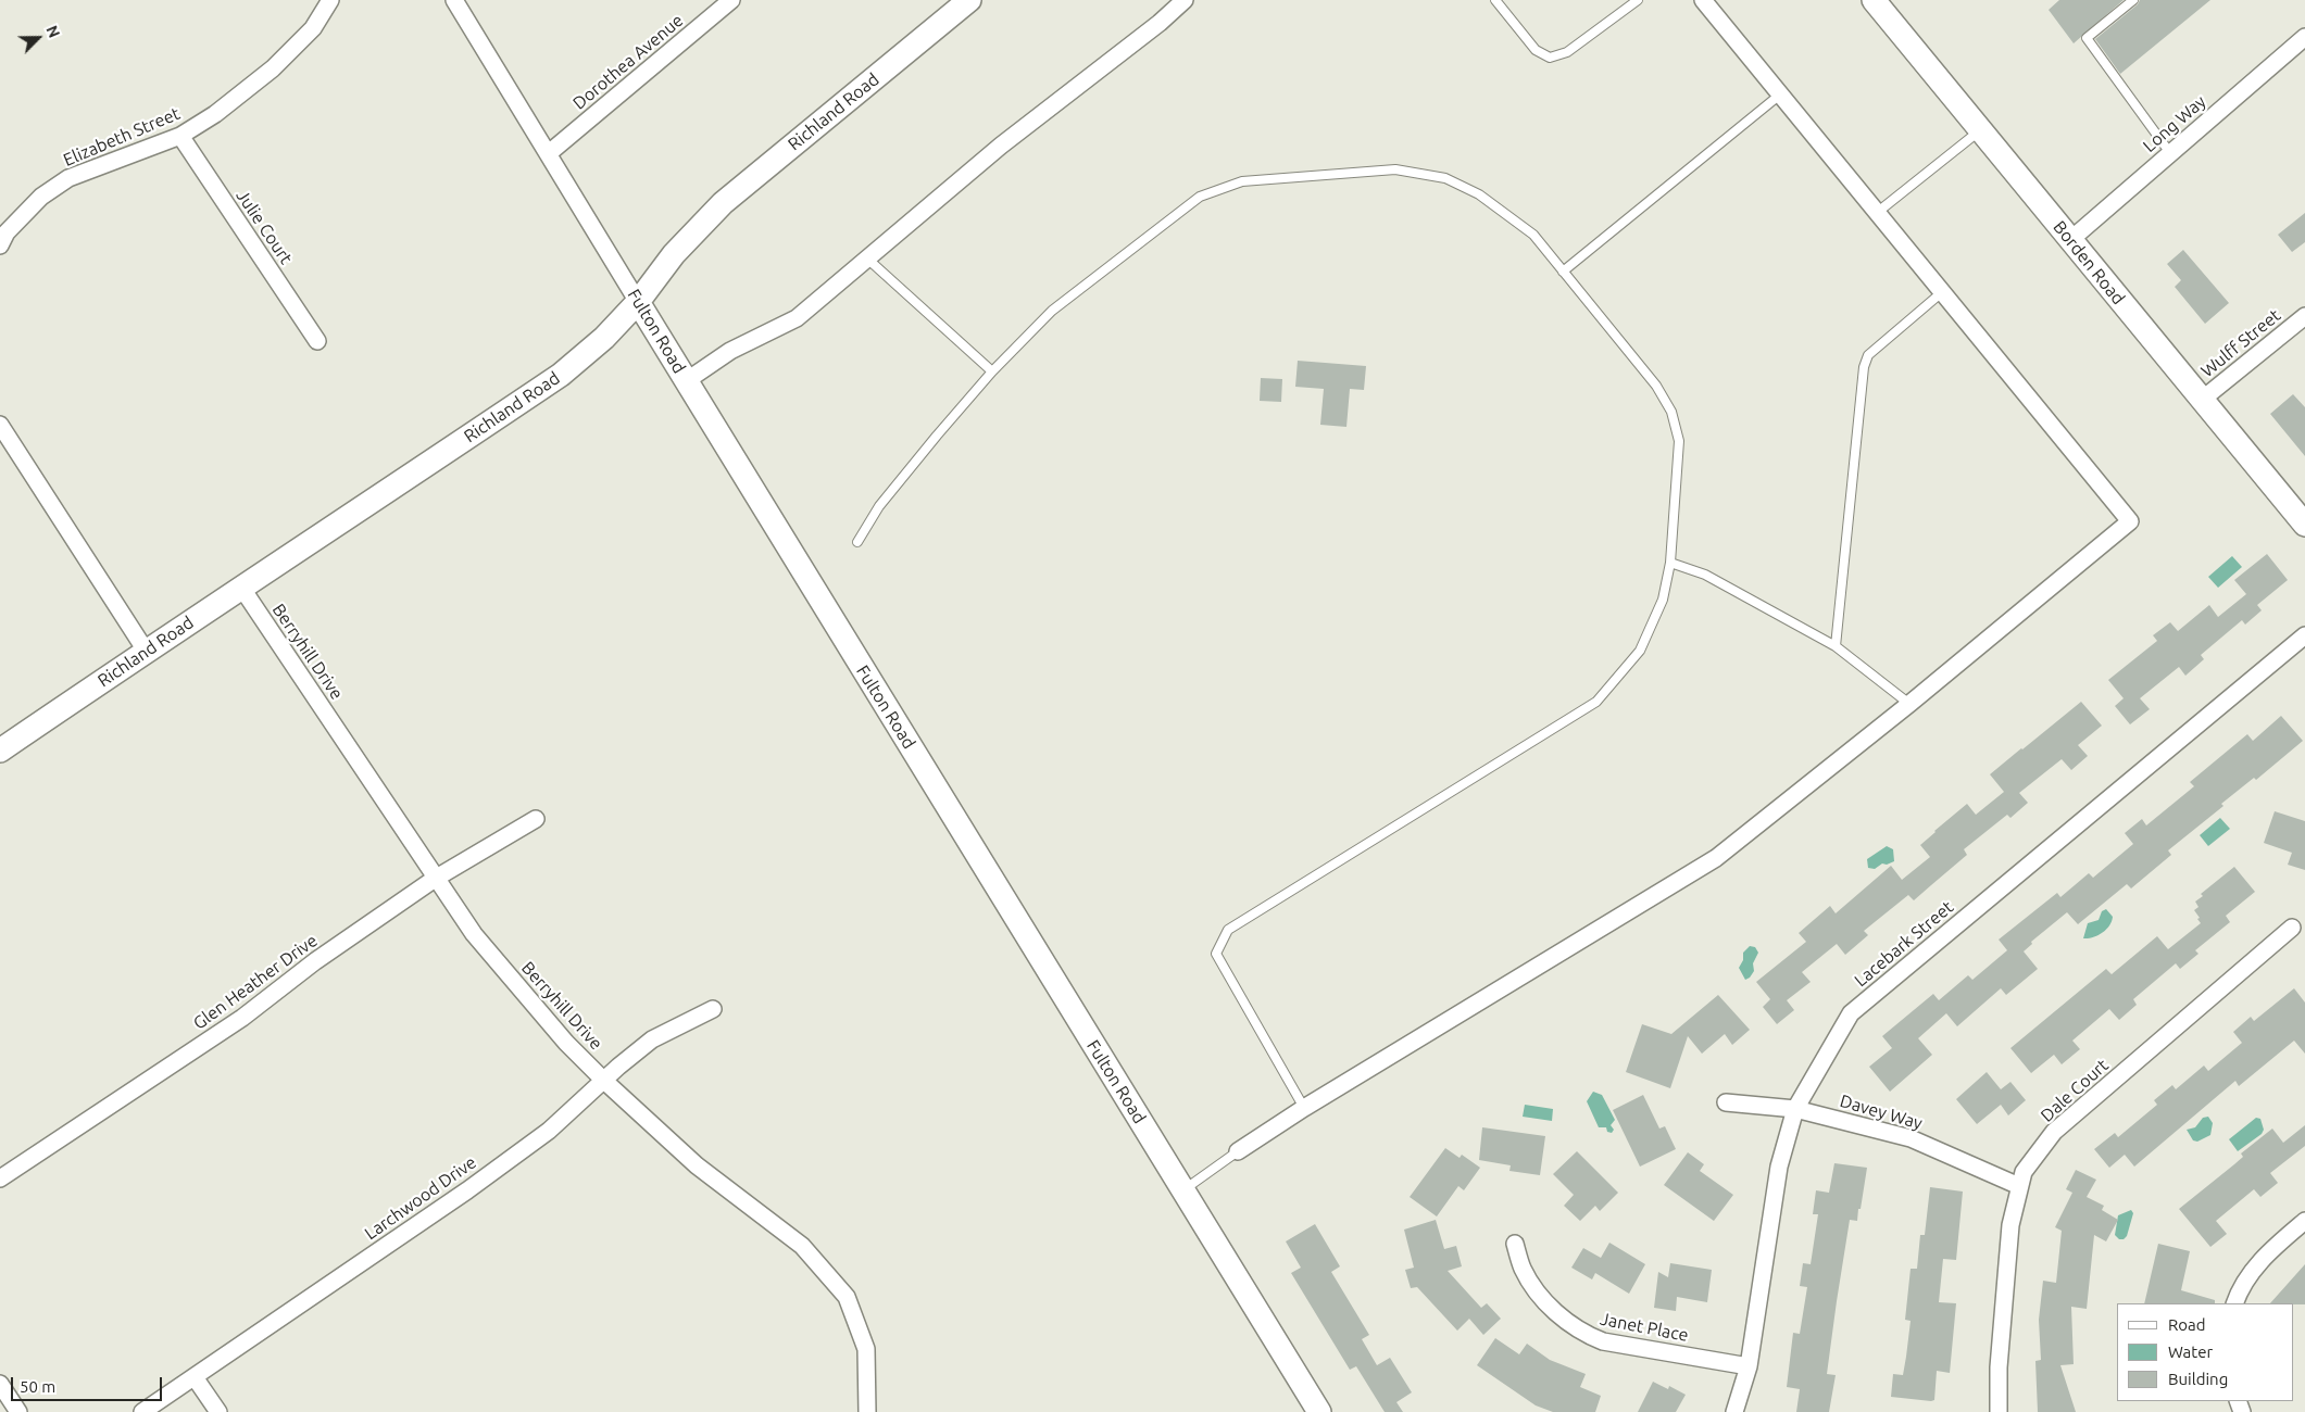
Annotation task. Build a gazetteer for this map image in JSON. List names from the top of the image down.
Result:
{
  "streets": {
    "street": [
      "Dorothea Avenue",
      "Richland Road",
      "Long Way",
      "Elizabeth Street",
      "Julie Court",
      "Borden Road",
      "Fulton Road",
      "Wulff Street",
      "Berryhill Drive",
      "Lacebark Street",
      "Glen Heather Drive",
      "Dale Court",
      "Davey Way",
      "Larchwood Drive",
      "Janet Place"
    ]
  },
  "crossings": [
    ["Dorothea Avenue", "Fulton Road"],
    ["Richland Road", "Fulton Road"],
    ["Richland Road", "Berryhill Drive"],
    ["Long Way", "Borden Road"],
    ["Elizabeth Street", "Julie Court"],
    ["Borden Road", "Wulff Street"],
    ["Berryhill Drive", "Glen Heather Drive"],
    ["Berryhill Drive", "Larchwood Drive"],
    ["Lacebark Street", "Davey Way"],
    ["Lacebark Street", "Janet Place"],
    ["Dale Court", "Davey Way"]
  ],
  "legend": ["Road", "Water", "Building"],
  "scale_bar": "50 m",
  "north": "top right"
}
